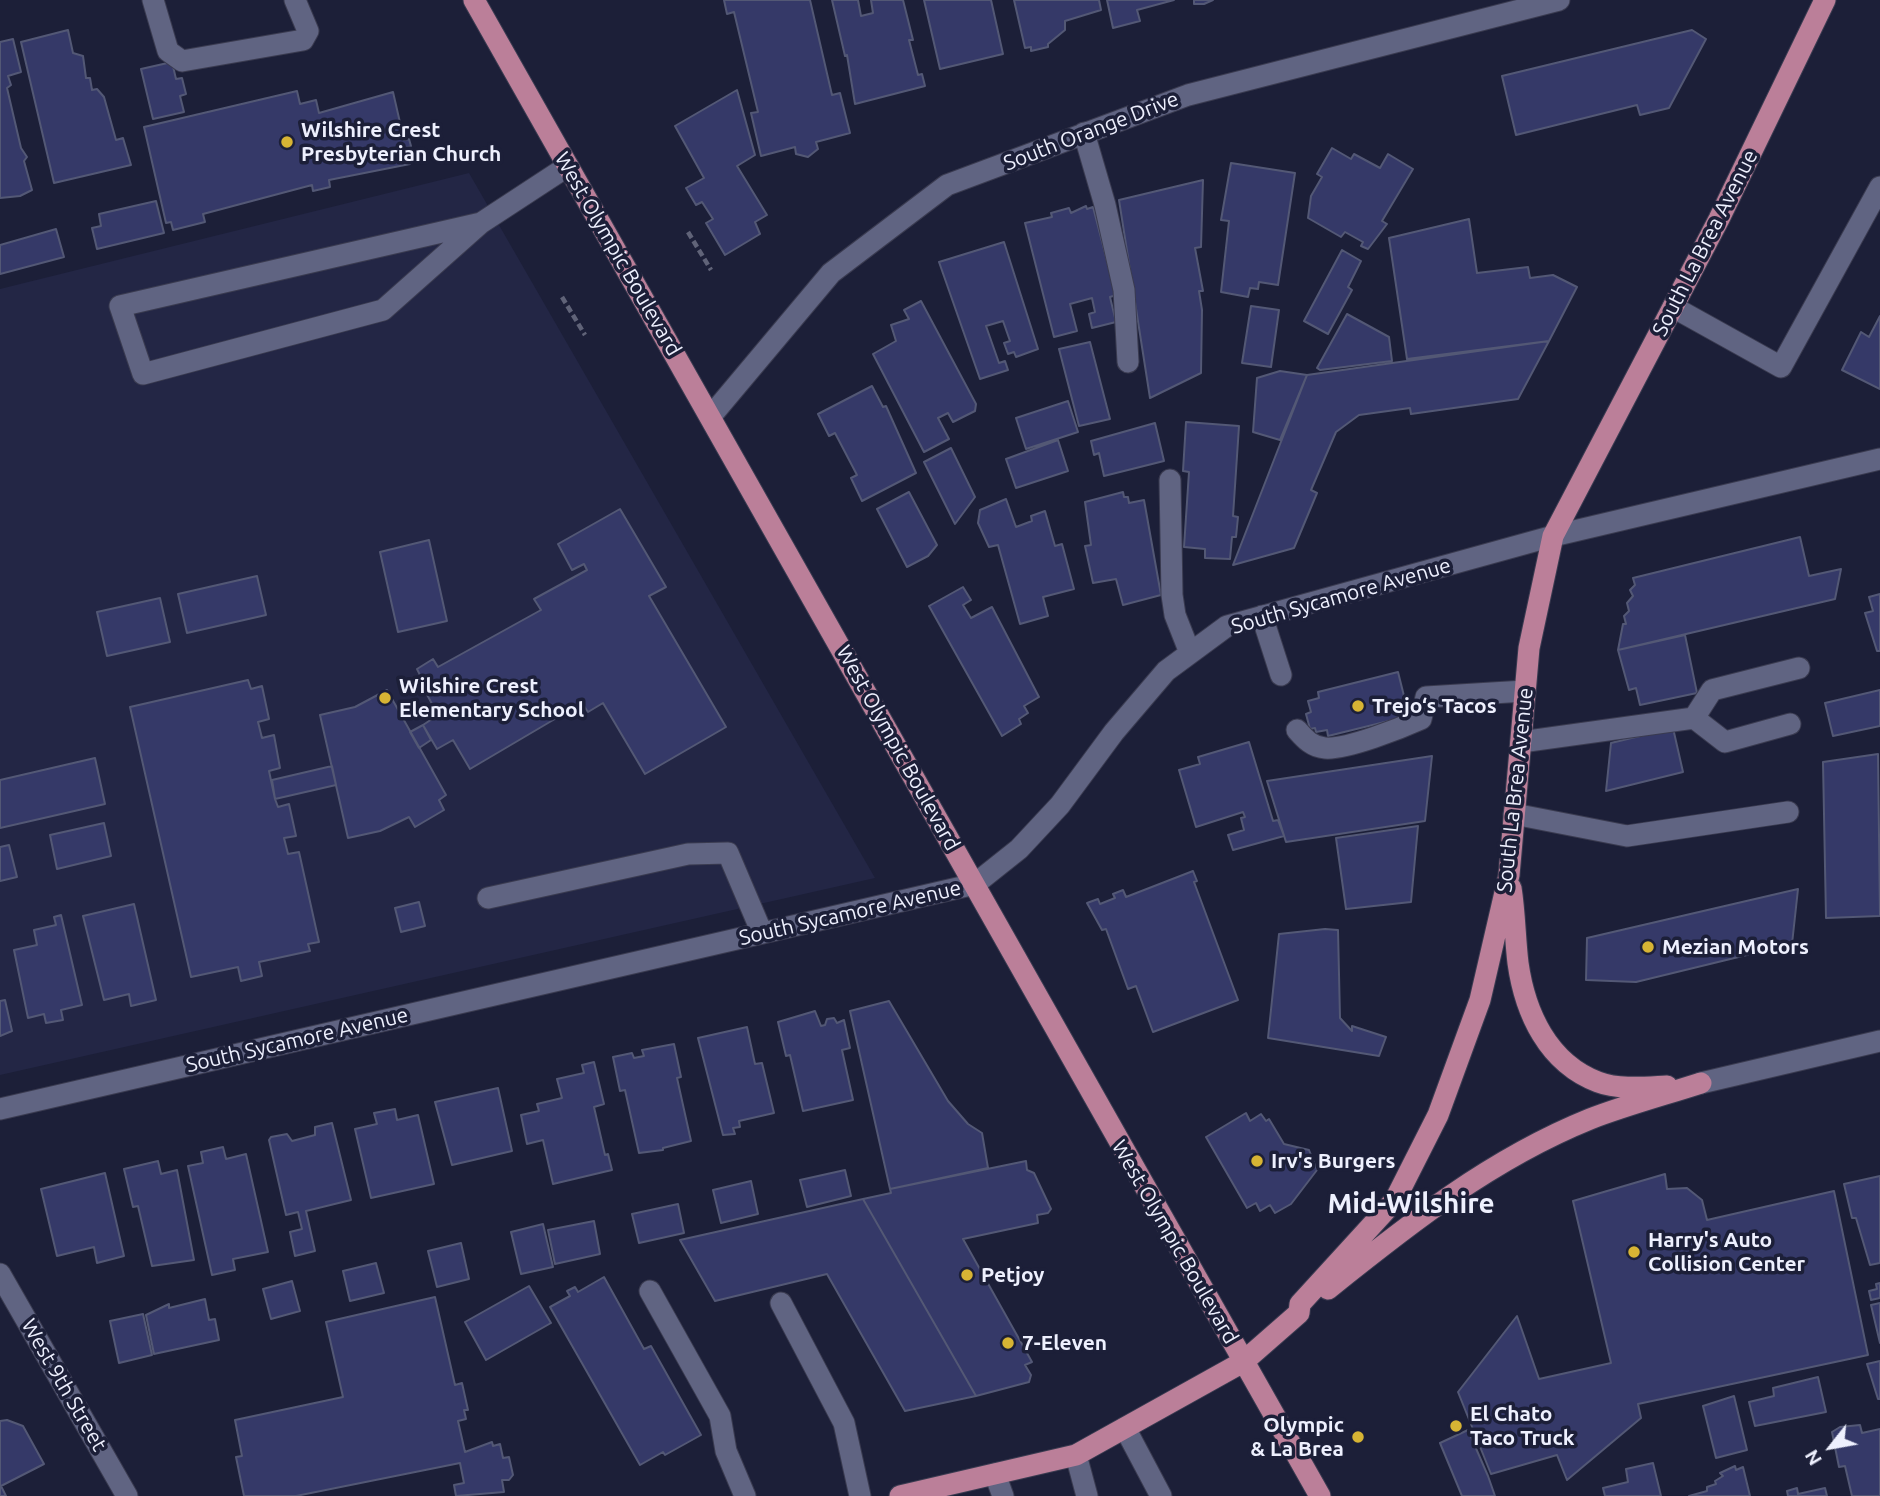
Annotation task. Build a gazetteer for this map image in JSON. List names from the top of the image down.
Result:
{
  "streets": {
    "main road": ["South La Brea Avenue", "West Olympic Boulevard"],
    "street": ["South Orange Drive", "South Sycamore Avenue", "West 9th Street"]
  },
  "crossings": [
    ["South Orange Drive", "West Olympic Boulevard"],
    ["South La Brea Avenue", "West Olympic Boulevard"],
    ["South La Brea Avenue", "South Sycamore Avenue"],
    ["West Olympic Boulevard", "South Sycamore Avenue"]
  ],
  "districts": ["Mid-Wilshire"],
  "places": [
    "Wilshire Crest Presbyterian Church",
    "Wilshire Crest Elementary School",
    "Trejo‘s Tacos",
    "Mezian Motors",
    "Irv's Burgers",
    "Harry's Auto Collision Center",
    "Petjoy",
    "7-Eleven",
    "El Chato Taco Truck",
    "Olympic & La Brea"
  ],
  "north": "bottom left"
}
